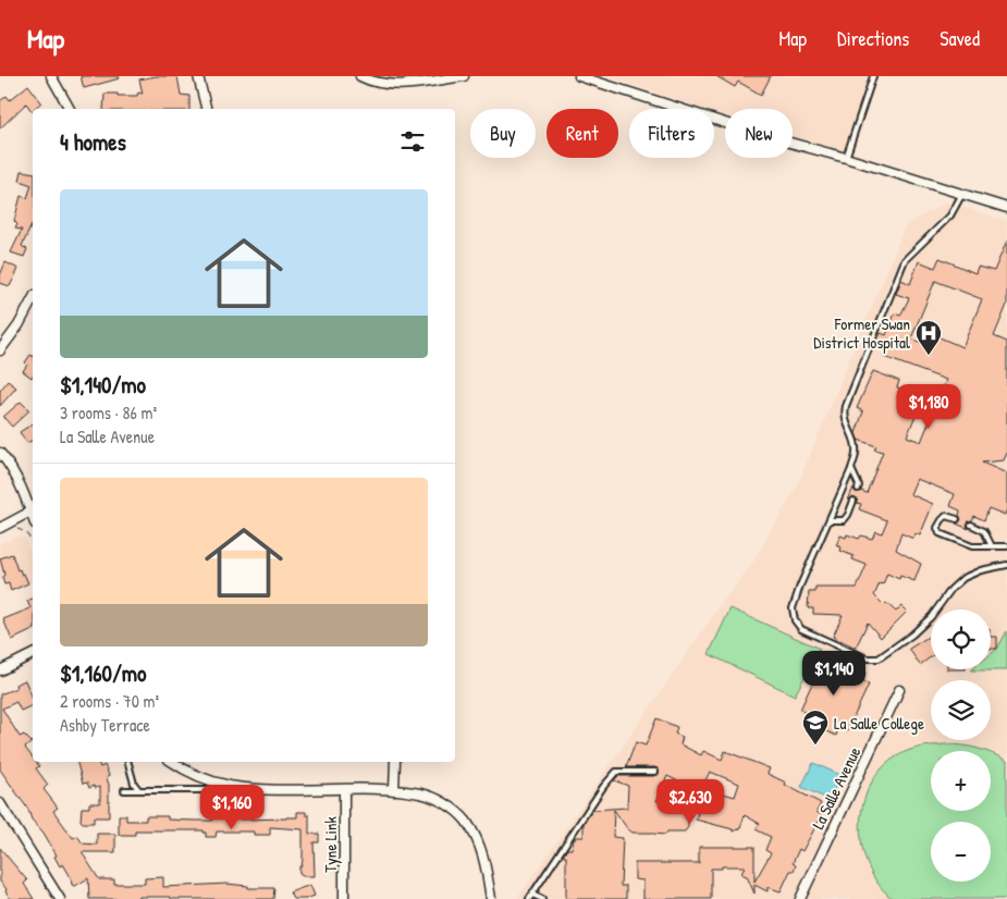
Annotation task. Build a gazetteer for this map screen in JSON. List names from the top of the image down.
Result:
{
  "streets": {
    "street": ["La Salle Avenue", "Tyne Link"]
  },
  "places": {
    "hospital": ["Former Swan District Hospital"],
    "school or university": ["La Salle College"]
  },
  "page": {
    "header": "Map",
    "nav": ["Map", "Directions", "Saved"],
    "chip": [
      "Buy",
      "Rent",
      "Filters",
      "New"
    ],
    "heading": "4 homes",
    "list": [
      {
        "name": "$1,140/mo",
        "note": "3 rooms · 86 m² · La Salle Avenue"
      },
      {
        "name": "$1,160/mo",
        "note": "2 rooms · 70 m² · Ashby Terrace"
      }
    ],
    "price": [
      "$1,180",
      "$1,140",
      "$2,630",
      "$1,160"
    ],
    "map_buttons": ["+", "−"]
  }
}
